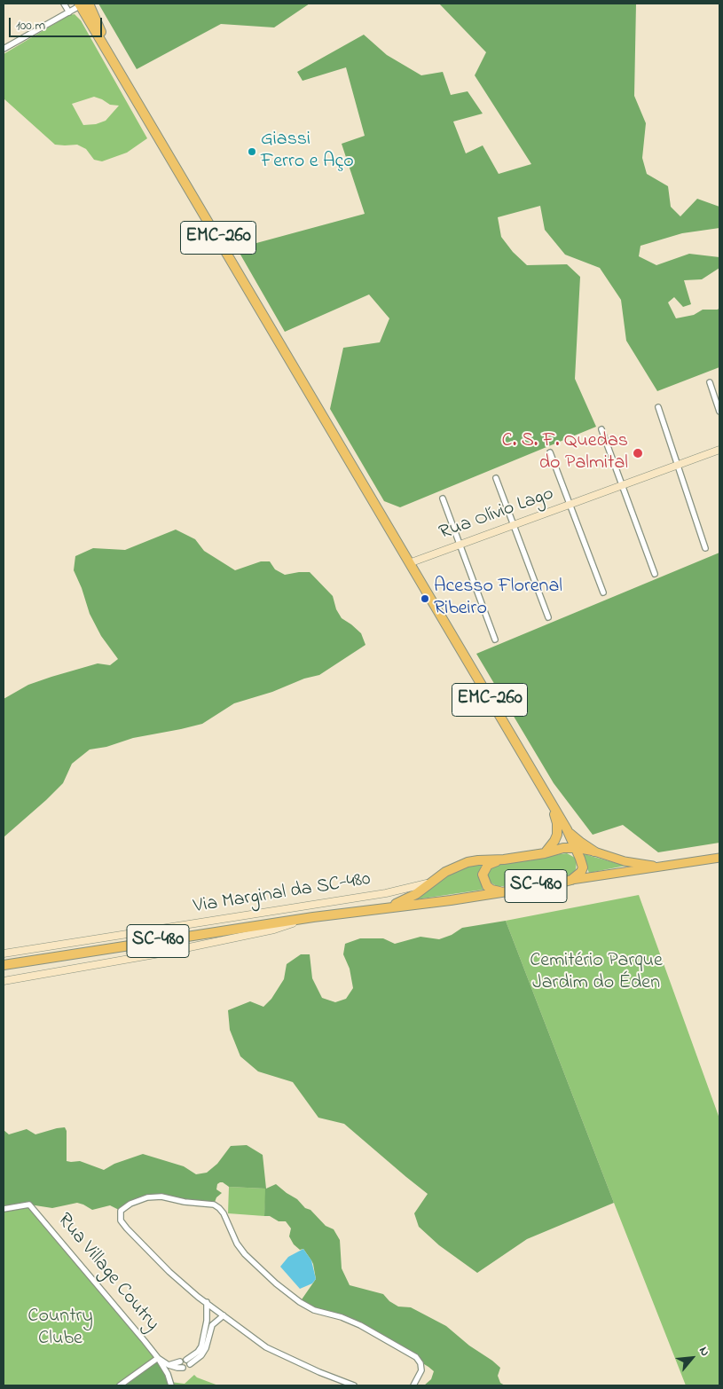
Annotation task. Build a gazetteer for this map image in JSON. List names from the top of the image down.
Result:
{
  "streets": {
    "highway": ["EMC-260", "SC-480"],
    "main road": ["Rua Olívio Lago", "Via Marginal da SC-480"],
    "street": ["Rua Village Coutry"]
  },
  "crossings": [
    ["EMC-260", "Rua Olívio Lago"],
    ["EMC-260", "SC-480"],
    ["SC-480", "Via Marginal da SC-480"]
  ],
  "parks": ["Cemitério Parque Jardim do Éden", "Country Clube"],
  "places": ["Giassi Ferro e Aço", "C. S. F. Quedas do Palmital", "Acesso Florenal Ribeiro"],
  "scale_bar": "100 m",
  "north": "top right"
}
